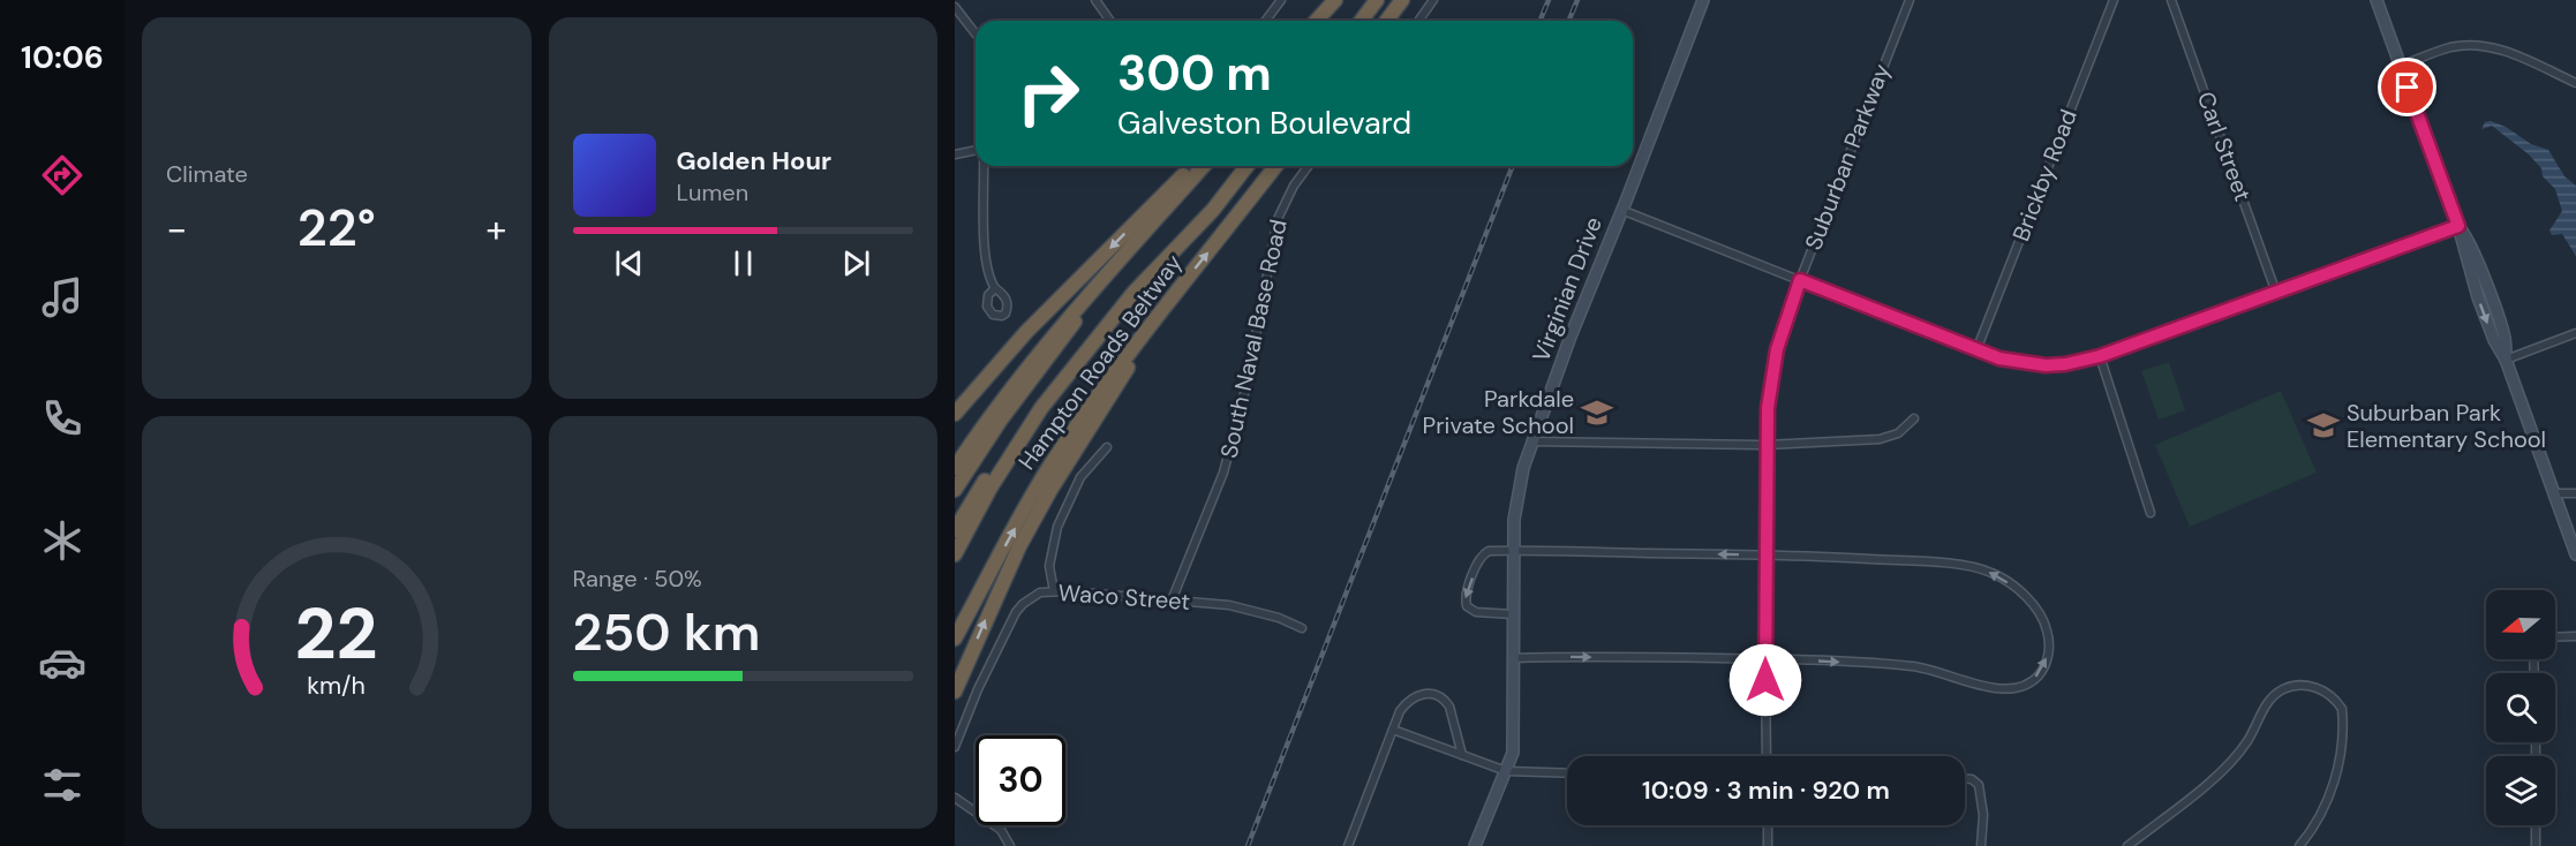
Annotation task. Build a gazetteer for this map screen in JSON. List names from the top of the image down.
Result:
{
  "streets": {
    "highway": ["Hampton Roads Beltway"],
    "street": [
      "Carl Street",
      "Suburban Parkway",
      "Brickby Road",
      "Virginian Drive",
      "South Naval Base Road",
      "Waco Street"
    ]
  },
  "crossings": [
    ["South Naval Base Road", "Waco Street"]
  ],
  "places": {
    "school or university": ["Parkdale Private School", "Suburban Park Elementary School"]
  },
  "north": "left",
  "page": {
    "tabs": "10:06",
    "tile": [
      "Climate",
      ["Range · 50%", "250 km"]
    ],
    "turn": ["300 m", "Galveston Boulevard"],
    "song": ["Golden Hour", "Lumen"],
    "heat": ["−", "22°", "+"],
    "limit": "30",
    "trip": "10:09 · 3 min · 920 m",
    "gauge": ["22", "km/h"]
  }
}
